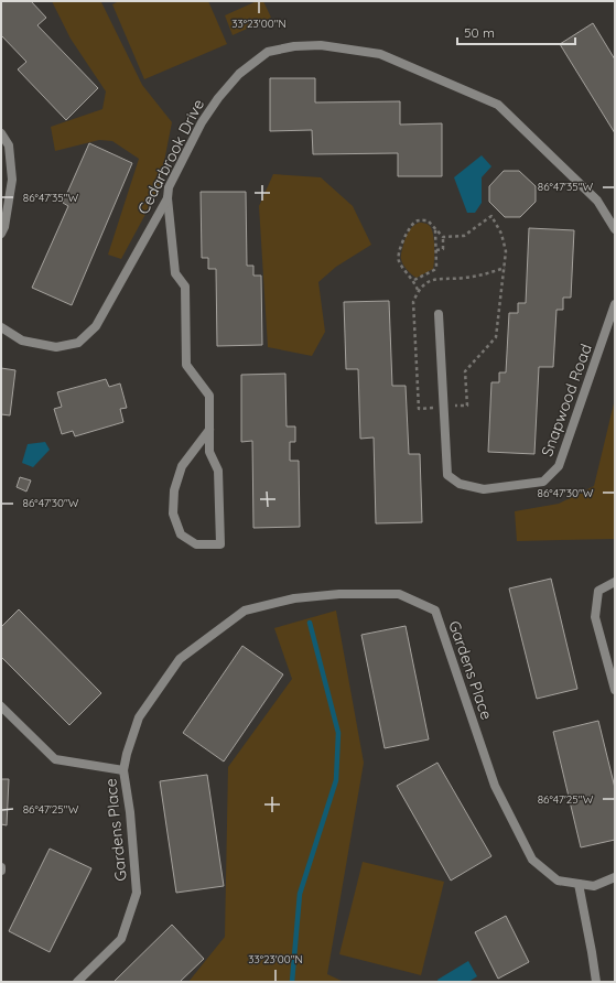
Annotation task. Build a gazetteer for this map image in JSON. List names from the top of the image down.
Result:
{
  "streets": {
    "street": ["Cedarbrook Drive", "Snapwood Road", "Gardens Place"]
  },
  "scale_bar": "50 m",
  "coordinates": [
    "33°23'00\"N",
    "86°47'35\"W",
    "86°47'30\"W",
    "86°47'25\"W"
  ]
}
